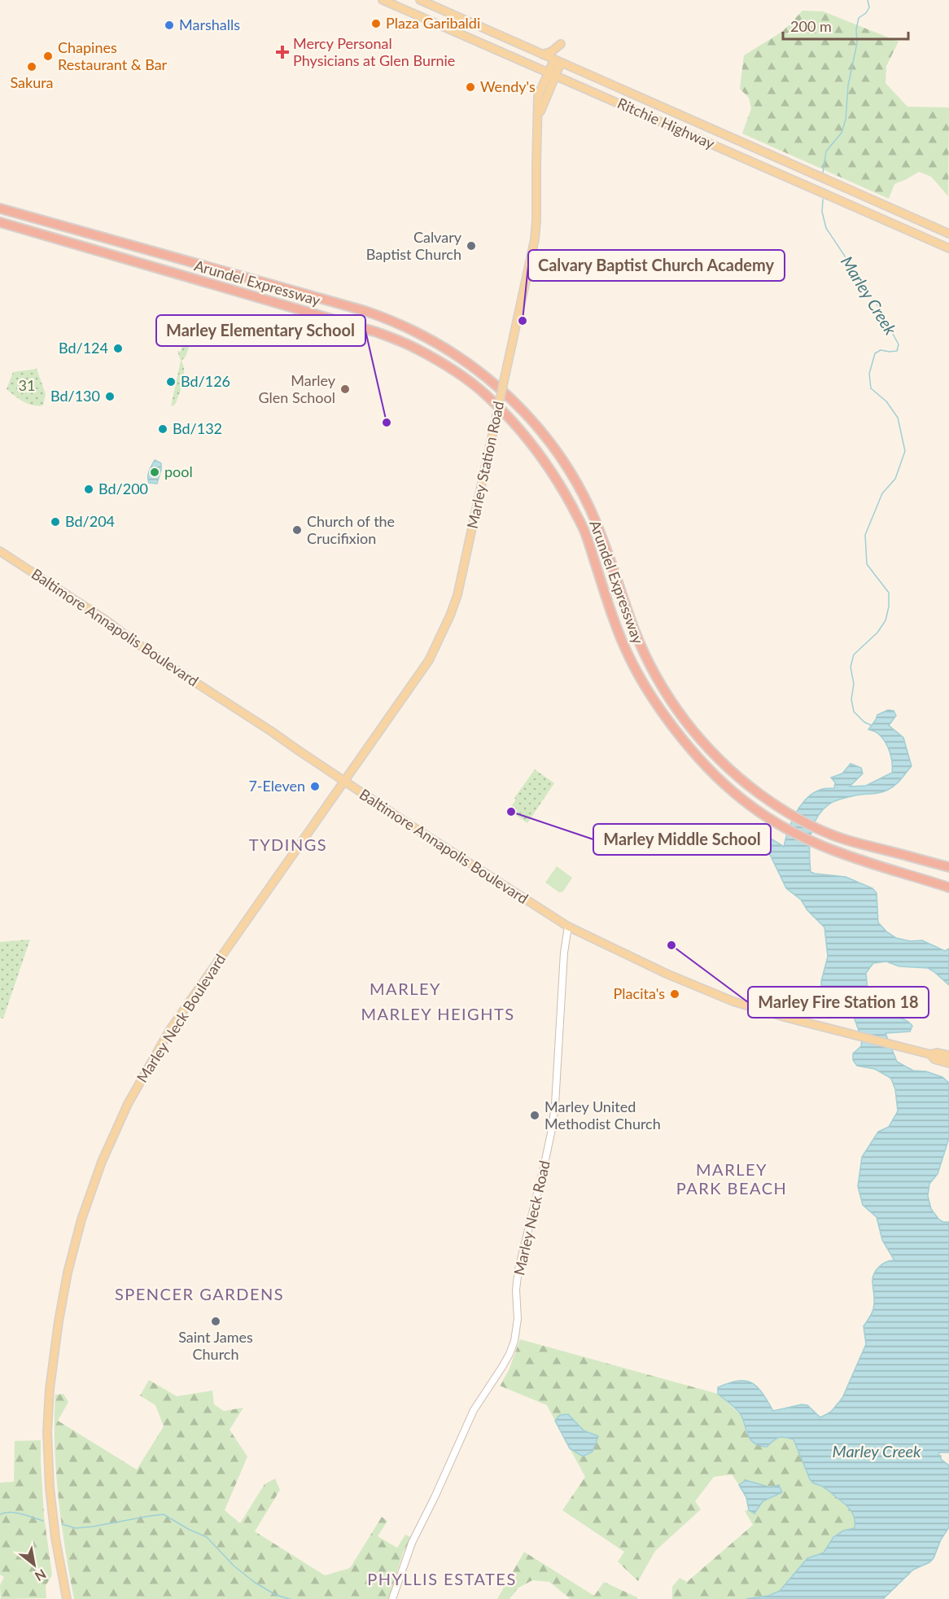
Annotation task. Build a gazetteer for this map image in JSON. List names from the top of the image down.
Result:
{
  "streets": {
    "highway": ["Arundel Expressway"],
    "main road": [
      "Ritchie Highway",
      "Marley Station Road",
      "Baltimore Annapolis Boulevard",
      "Marley Neck Boulevard"
    ],
    "street": ["Marley Neck Road"]
  },
  "crossings": [
    ["Ritchie Highway", "Marley Station Road"],
    ["Marley Station Road", "Baltimore Annapolis Boulevard"],
    ["Marley Station Road", "Marley Neck Boulevard"],
    ["Baltimore Annapolis Boulevard", "Marley Neck Boulevard"],
    ["Baltimore Annapolis Boulevard", "Marley Neck Road"]
  ],
  "districts": [
    "TYDINGS",
    "MARLEY",
    "MARLEY HEIGHTS",
    "MARLEY PARK BEACH",
    "SPENCER GARDENS",
    "PHYLLIS ESTATES"
  ],
  "water": ["Marley Creek"],
  "parks": ["31"],
  "places": {
    "other": [
      "Plaza Garibaldi",
      "Marshalls",
      "Chapines Restaurant & Bar",
      "Sakura",
      "Wendy's",
      "Calvary Baptist Church",
      "Calvary Baptist Church Academy",
      "Bd/124",
      "Bd/126",
      "Marley Glen School",
      "Bd/130",
      "Marley Elementary School",
      "Bd/132",
      "pool",
      "Bd/200",
      "Bd/204",
      "Church of the Crucifixion",
      "7-Eleven",
      "Marley Middle School",
      "Marley Fire Station 18",
      "Placita's",
      "Marley United Methodist Church",
      "Saint James Church"
    ],
    "health": ["Mercy Personal Physicians at Glen Burnie"]
  },
  "scale_bar": "200 m",
  "north": "bottom right"
}
